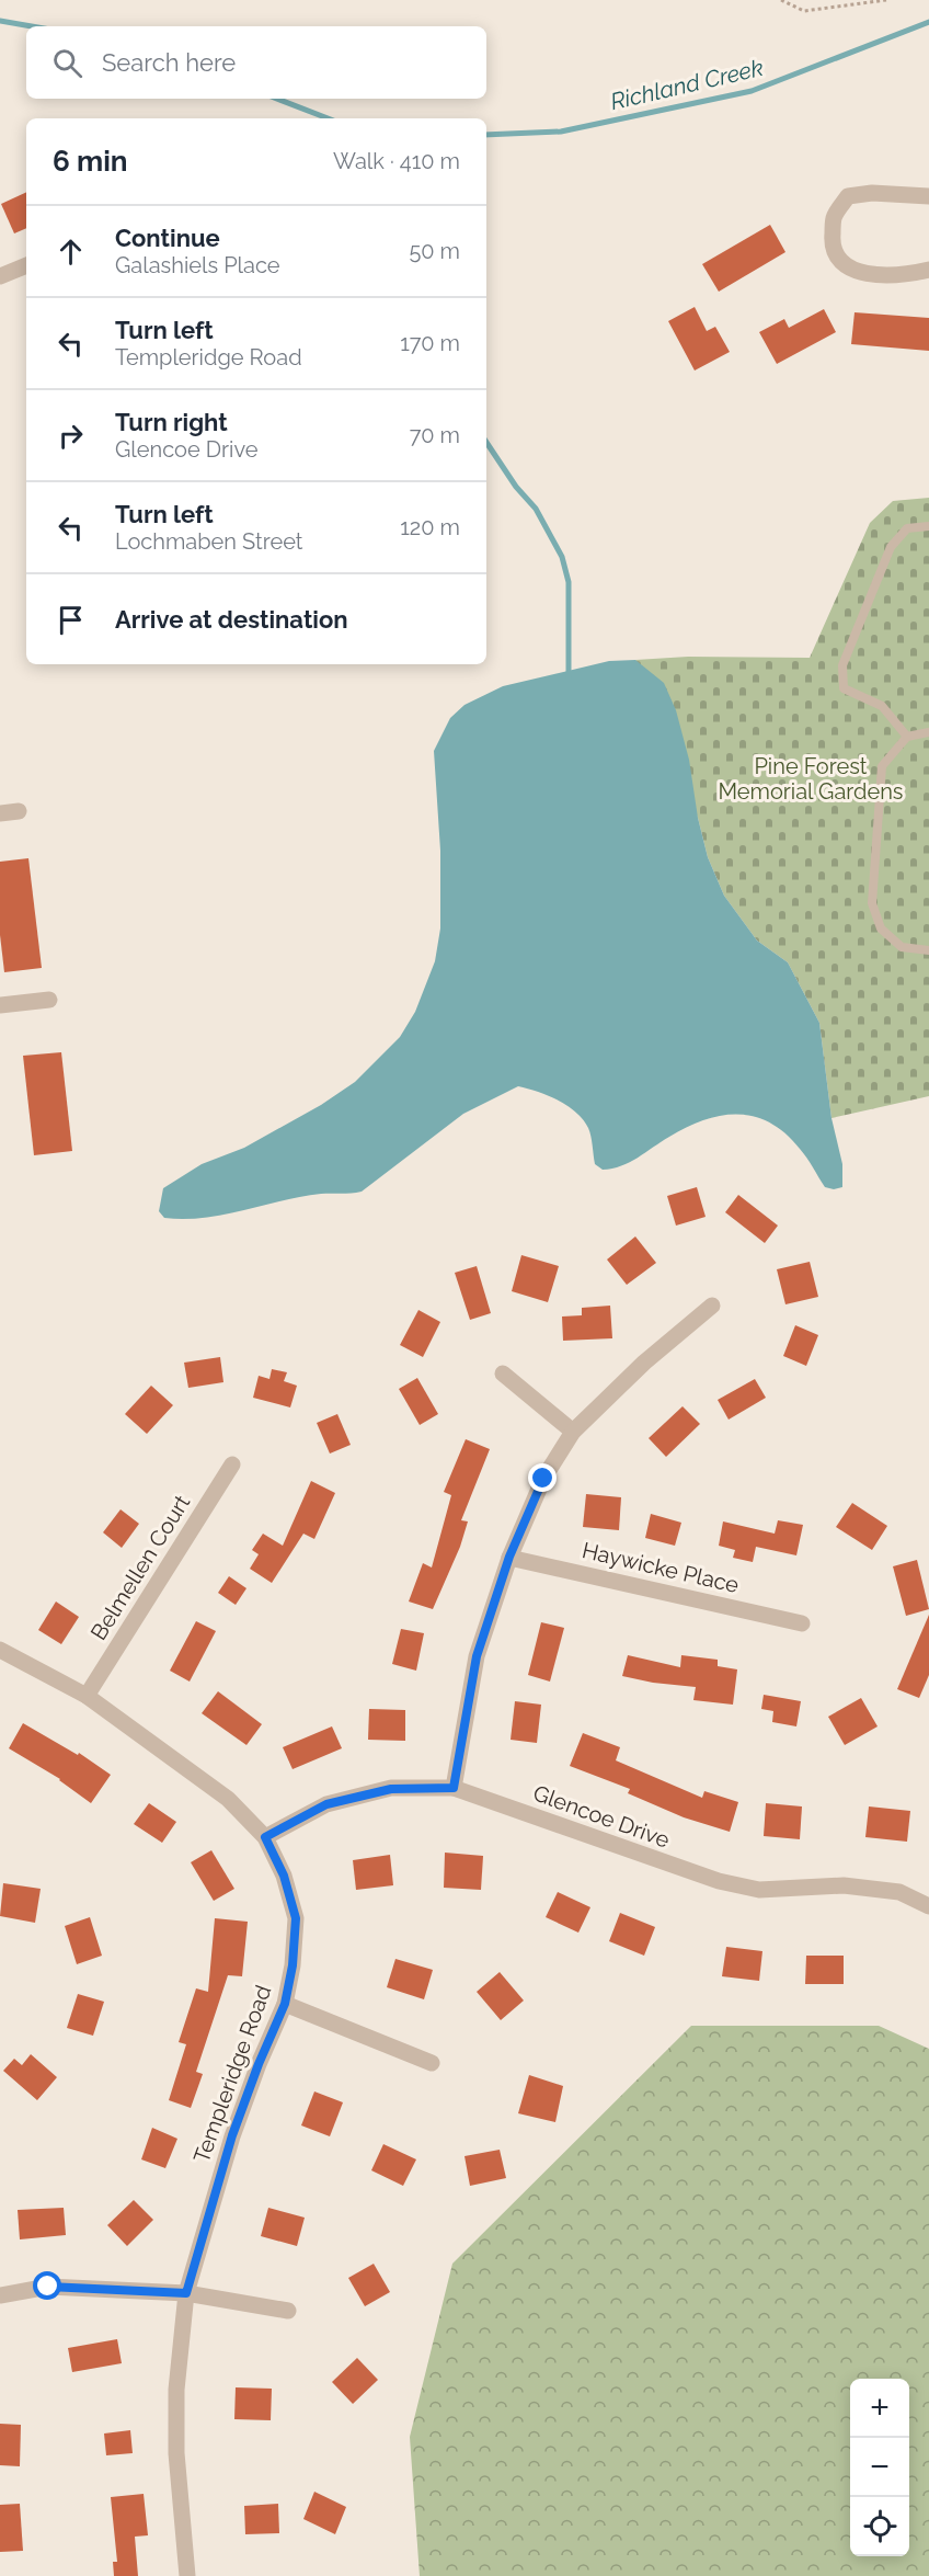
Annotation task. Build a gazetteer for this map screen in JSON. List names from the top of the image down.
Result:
{
  "streets": {
    "street": [
      "Belmellen Court",
      "Haywicke Place",
      "Glencoe Drive",
      "Templeridge Road"
    ]
  },
  "crossings": [
    ["Belmellen Court", "Templeridge Road"],
    ["Glencoe Drive", "Templeridge Road"]
  ],
  "water": ["Richland Creek"],
  "parks": ["Pine Forest Memorial Gardens"],
  "page": {
    "search": "Search here",
    "heading": ["6 min", "Walk · 410 m"],
    "list": [
      ["Continue", "Galashiels Place", "50 m"],
      ["Turn left", "Templeridge Road", "170 m"],
      ["Turn right", "Glencoe Drive", "70 m"],
      ["Turn left", "Lochmaben Street", "120 m"],
      "Arrive at destination"
    ],
    "map_buttons": ["+", "−"]
  }
}
